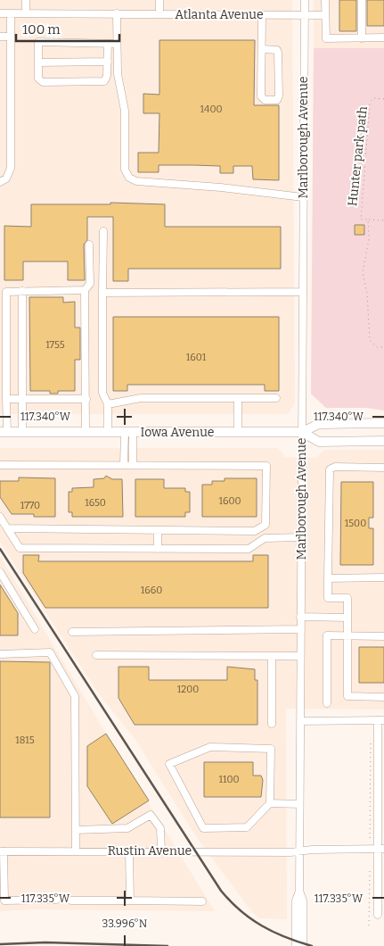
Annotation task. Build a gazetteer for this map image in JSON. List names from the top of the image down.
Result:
{
  "streets": {
    "main road": ["Iowa Avenue"],
    "street": ["Atlanta Avenue", "Marlborough Avenue", "Rustin Avenue"],
    "path": ["Hunter park path"]
  },
  "crossings": [
    ["Atlanta Avenue", "Marlborough Avenue"],
    ["Marlborough Avenue", "Iowa Avenue"],
    ["Marlborough Avenue", "Rustin Avenue"]
  ],
  "house_numbers": [
    "1400",
    "1755",
    "1601",
    "1600",
    "1650",
    "1770",
    "1500",
    "1660",
    "1200",
    "1815",
    "1100"
  ],
  "scale_bar": "100 m",
  "coordinates": ["117.340°W", "117.335°W", "33.996°N"]
}
